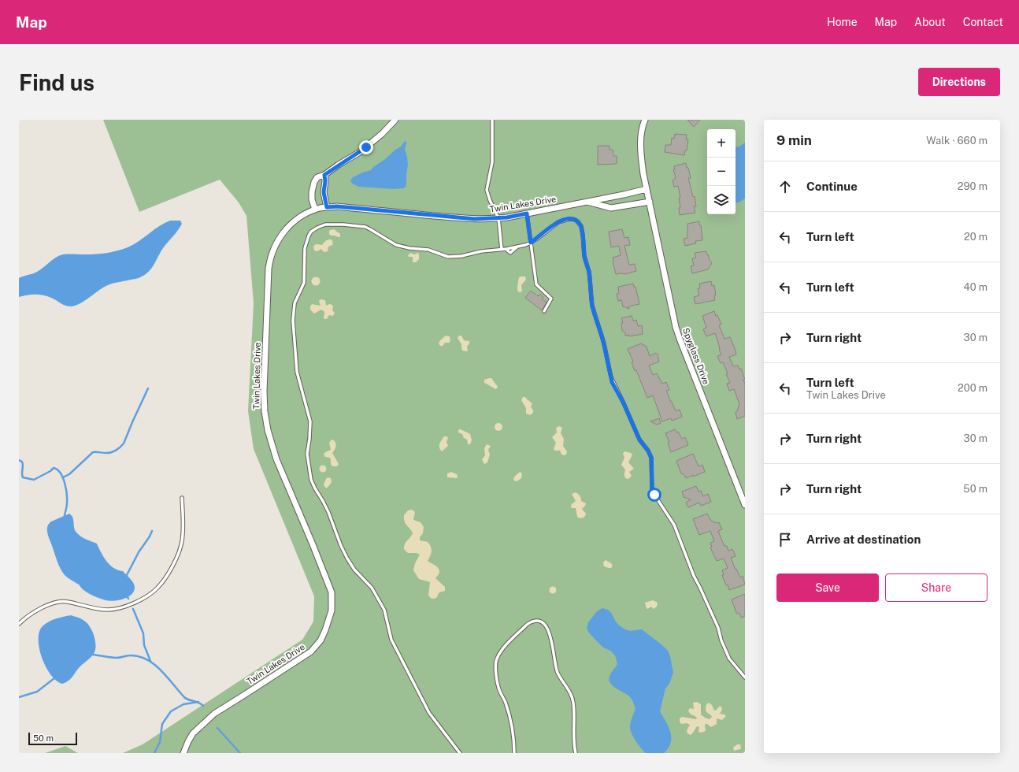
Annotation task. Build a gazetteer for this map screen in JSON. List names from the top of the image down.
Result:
{
  "streets": {
    "street": ["Twin Lakes Drive", "Spyglass Drive"]
  },
  "crossings": [
    ["Twin Lakes Drive", "Spyglass Drive"]
  ],
  "scale_bar": "50 m",
  "page": {
    "header": "Map",
    "nav": [
      "Home",
      "Map",
      "About",
      "Contact"
    ],
    "buttons": [
      "Directions",
      ["Save", "Share"]
    ],
    "title": "Find us",
    "heading": ["9 min", "Walk · 660 m"],
    "map_buttons": ["+", "−"],
    "list": [
      ["Continue", "290 m"],
      ["Turn left", "20 m"],
      ["Turn left", "40 m"],
      ["Turn right", "30 m"],
      ["Turn left", "Twin Lakes Drive", "200 m"],
      ["Turn right", "30 m"],
      ["Turn right", "50 m"],
      "Arrive at destination"
    ],
    "scale": "50 m"
  }
}
